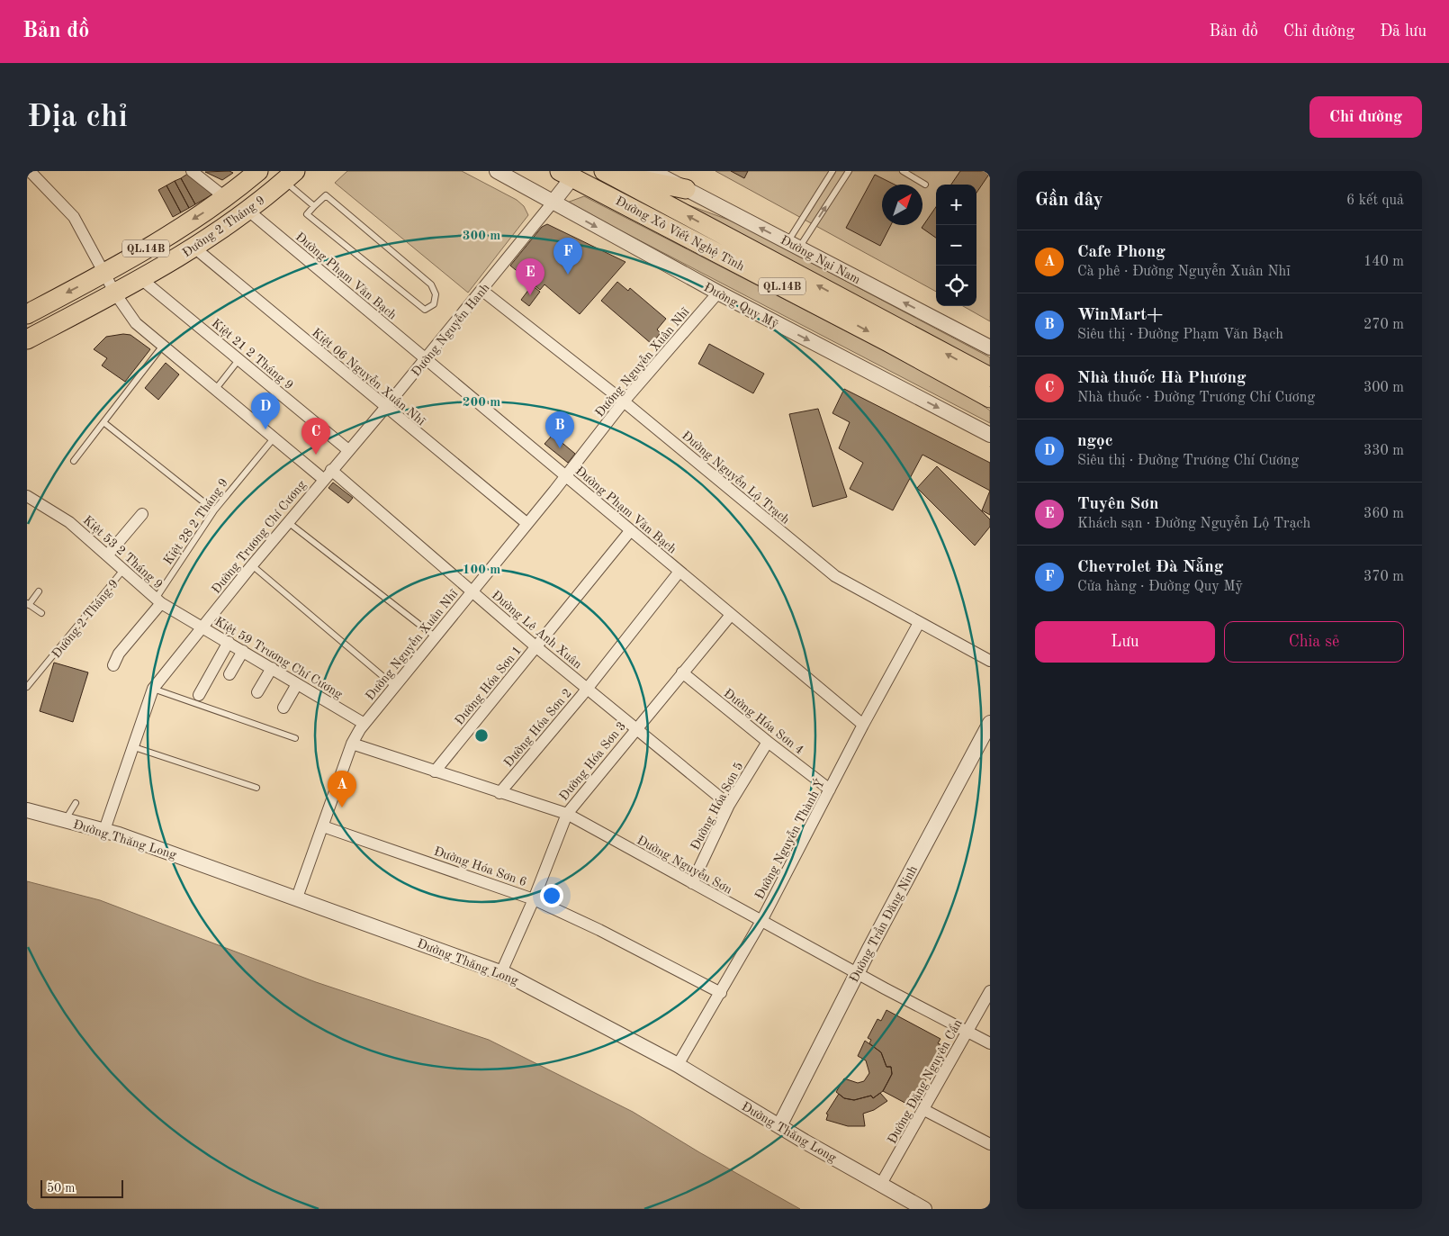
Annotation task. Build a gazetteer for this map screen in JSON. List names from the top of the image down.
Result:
{
  "streets": {
    "highway": ["Đường 2 Tháng 9", "Đường Xô Viết Nghệ Tĩnh", "QL.14B"],
    "street": [
      "Đường Nại Nam",
      "Đường Phạm Văn Bạch",
      "Đường Quy Mỹ",
      "Đường Nguyễn Hanh",
      "Kiệt 21 2 Tháng 9",
      "Đường Nguyễn Xuân Nhĩ",
      "Kiệt 06 Nguyễn Xuân Nhĩ",
      "Đường Nguyễn Lộ Trạch",
      "Đường Trương Chí Cương",
      "Kiệt 53 2 Tháng 9",
      "Đường Lê Anh Xuân",
      "Kiệt 59 Trương Chí Cương",
      "Đường Hóa Sơn 1",
      "Đường Hóa Sơn 4",
      "Đường Hóa Sơn 2",
      "Đường Hóa Sơn 3",
      "Đường Hóa Sơn 5",
      "Đường Thăng Long",
      "Đường Nguyễn Thành Ý",
      "Đường Nguyễn Sơn",
      "Đường Hóa Sơn 6",
      "Đường Trần Đăng Ninh",
      "Đường Đặng Nguyên Cẩn"
    ],
    "lane": ["Kiệt 28 2 Tháng 9"]
  },
  "crossings": [
    ["Đường 2 Tháng 9", "Đường Phạm Văn Bạch"],
    ["Đường 2 Tháng 9", "Kiệt 21 2 Tháng 9"],
    ["Đường 2 Tháng 9", "Kiệt 06 Nguyễn Xuân Nhĩ"],
    ["Đường 2 Tháng 9", "Đường Trương Chí Cương"],
    ["Đường 2 Tháng 9", "Kiệt 53 2 Tháng 9"],
    ["Đường Xô Viết Nghệ Tĩnh", "Đường Nguyễn Hanh"],
    ["Đường Phạm Văn Bạch", "Đường Nguyễn Hanh"],
    ["Đường Phạm Văn Bạch", "Đường Nguyễn Xuân Nhĩ"],
    ["Đường Phạm Văn Bạch", "Đường Hóa Sơn 1"],
    ["Đường Phạm Văn Bạch", "Đường Hóa Sơn 2"],
    ["Đường Phạm Văn Bạch", "Đường Hóa Sơn 3"],
    ["Đường Phạm Văn Bạch", "Đường Nguyễn Thành Ý"],
    ["Đường Quy Mỹ", "Đường Nguyễn Hanh"],
    ["Đường Quy Mỹ", "Đường Nguyễn Xuân Nhĩ"],
    ["Đường Nguyễn Hanh", "Kiệt 21 2 Tháng 9"],
    ["Đường Nguyễn Hanh", "Kiệt 06 Nguyễn Xuân Nhĩ"],
    ["Đường Nguyễn Hanh", "Đường Nguyễn Lộ Trạch"],
    ["Đường Nguyễn Hanh", "Đường Trương Chí Cương"],
    ["Đường Nguyễn Hanh", "Đường Lê Anh Xuân"],
    ["Đường Nguyễn Xuân Nhĩ", "Kiệt 06 Nguyễn Xuân Nhĩ"],
    ["Đường Nguyễn Xuân Nhĩ", "Đường Nguyễn Lộ Trạch"],
    ["Đường Nguyễn Xuân Nhĩ", "Đường Lê Anh Xuân"],
    ["Đường Nguyễn Xuân Nhĩ", "Kiệt 59 Trương Chí Cương"],
    ["Đường Nguyễn Xuân Nhĩ", "Đường Thăng Long"],
    ["Đường Nguyễn Xuân Nhĩ", "Đường Nguyễn Sơn"],
    ["Đường Nguyễn Xuân Nhĩ", "Đường Hóa Sơn 6"],
    ["Đường Nguyễn Lộ Trạch", "Đường Nguyễn Thành Ý"],
    ["Kiệt 28 2 Tháng 9", "Đường Trương Chí Cương"],
    ["Kiệt 28 2 Tháng 9", "Kiệt 53 2 Tháng 9"],
    ["Đường Trương Chí Cương", "Kiệt 53 2 Tháng 9"],
    ["Đường Trương Chí Cương", "Kiệt 59 Trương Chí Cương"],
    ["Đường Trương Chí Cương", "Đường Thăng Long"],
    ["Kiệt 53 2 Tháng 9", "Kiệt 59 Trương Chí Cương"],
    ["Đường Lê Anh Xuân", "Đường Hóa Sơn 1"],
    ["Đường Lê Anh Xuân", "Đường Hóa Sơn 2"],
    ["Đường Lê Anh Xuân", "Đường Hóa Sơn 3"],
    ["Đường Lê Anh Xuân", "Đường Hóa Sơn 5"],
    ["Đường Hóa Sơn 1", "Đường Nguyễn Sơn"],
    ["Đường Hóa Sơn 4", "Đường Hóa Sơn 3"],
    ["Đường Hóa Sơn 4", "Đường Hóa Sơn 5"],
    ["Đường Hóa Sơn 4", "Đường Nguyễn Thành Ý"],
    ["Đường Hóa Sơn 2", "Đường Nguyễn Sơn"],
    ["Đường Hóa Sơn 3", "Đường Thăng Long"],
    ["Đường Hóa Sơn 3", "Đường Nguyễn Sơn"],
    ["Đường Hóa Sơn 3", "Đường Hóa Sơn 6"],
    ["Đường Hóa Sơn 5", "Đường Nguyễn Sơn"],
    ["Đường Thăng Long", "Đường Nguyễn Thành Ý"],
    ["Đường Thăng Long", "Đường Trần Đăng Ninh"],
    ["Đường Thăng Long", "Đường Đặng Nguyên Cẩn"],
    ["Đường Nguyễn Thành Ý", "Đường Nguyễn Sơn"],
    ["Đường Nguyễn Thành Ý", "Đường Hóa Sơn 6"],
    ["Đường Nguyễn Sơn", "Đường Trần Đăng Ninh"],
    ["Đường Nguyễn Sơn", "Đường Đặng Nguyên Cẩn"]
  ],
  "one_way": ["Đường Nại Nam", "Đường Quy Mỹ"],
  "scale_bar": "50 m",
  "north": "top right",
  "page": {
    "header": "Bản đồ",
    "nav": ["Bản đồ", "Chỉ đường", "Đã lưu"],
    "buttons": [
      "Chỉ đường",
      ["Lưu", "Chia sẻ"]
    ],
    "title": "Địa chỉ",
    "heading": ["Gần đây", "6 kết quả"],
    "map_buttons": ["+", "−"],
    "list": [
      {
        "mark": "A",
        "name": "Cafe Phong",
        "note": "Cà phê · Đường Nguyễn Xuân Nhĩ",
        "value": "140 m"
      },
      {
        "mark": "B",
        "name": "WinMart+",
        "note": "Siêu thị · Đường Phạm Văn Bạch",
        "value": "270 m"
      },
      {
        "mark": "C",
        "name": "Nhà thuốc Hà Phương",
        "note": "Nhà thuốc · Đường Trương Chí Cương",
        "value": "300 m"
      },
      {
        "mark": "D",
        "name": "ngọc",
        "note": "Siêu thị · Đường Trương Chí Cương",
        "value": "330 m"
      },
      {
        "mark": "E",
        "name": "Tuyên Sơn",
        "note": "Khách sạn · Đường Nguyễn Lộ Trạch",
        "value": "360 m"
      },
      {
        "mark": "F",
        "name": "Chevrolet Đà Nẵng",
        "note": "Cửa hàng · Đường Quy Mỹ",
        "value": "370 m"
      }
    ],
    "pins": [
      "F",
      "E",
      "D",
      "B",
      "C",
      "A"
    ],
    "scale": "50 m"
  },
  "rings": ["300 m", "200 m", "100 m"]
}
